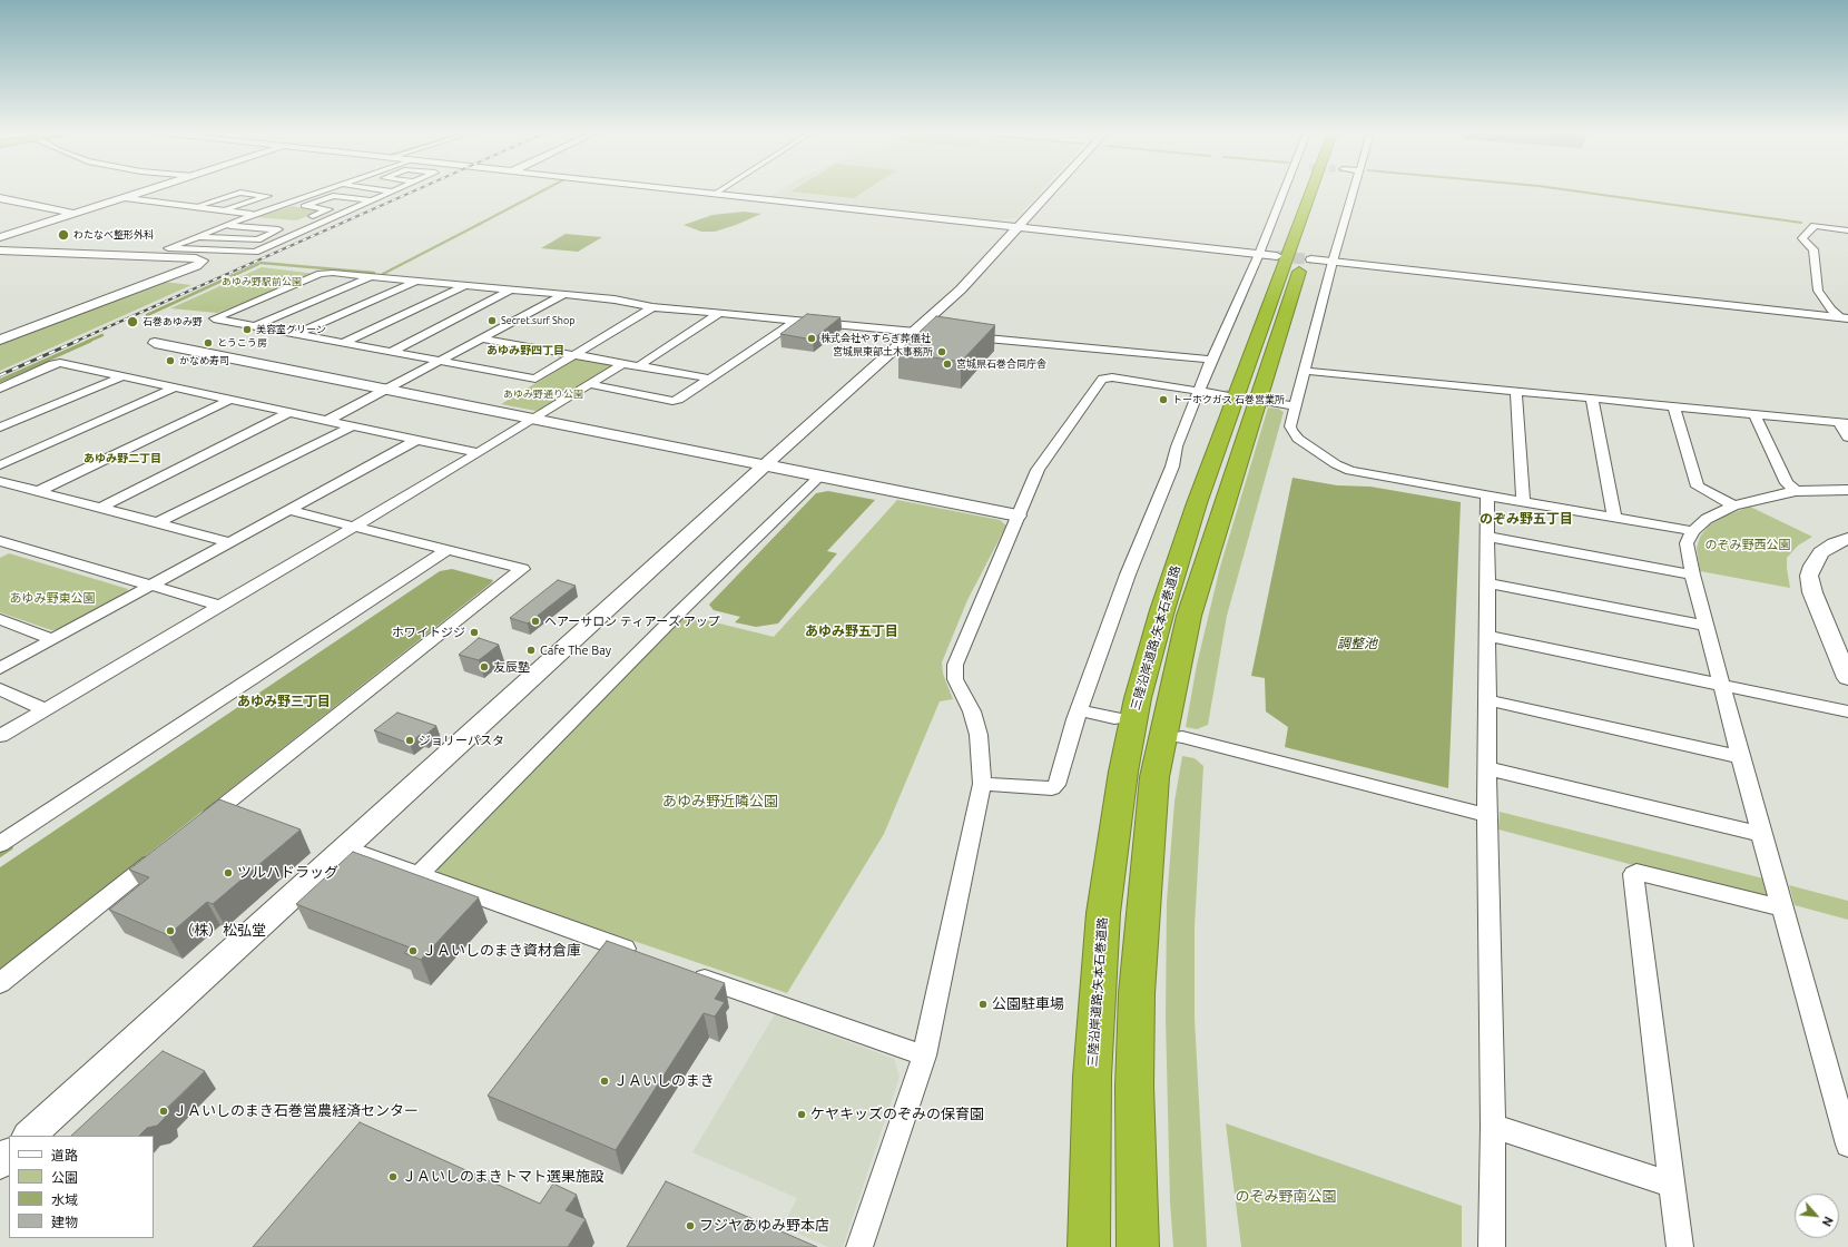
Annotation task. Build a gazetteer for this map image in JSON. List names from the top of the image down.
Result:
{
  "streets": {
    "highway": ["三陸沿岸道路;矢本石巻道路"]
  },
  "districts": [
    "あゆみ野四丁目",
    "あゆみ野二丁目",
    "のぞみ野五丁目",
    "あゆみ野五丁目",
    "あゆみ野三丁目"
  ],
  "water": ["調整池"],
  "parks": [
    "あゆみ野駅前公園",
    "あゆみ野通り公園",
    "のぞみ野西公園",
    "あゆみ野東公園",
    "あゆみ野近隣公園",
    "のぞみ野南公園"
  ],
  "places": [
    "わたなべ整形外科",
    "Secret.surf Shop",
    "石巻あゆみ野",
    "美容室グリーン",
    "株式会社やすらぎ葬儀社",
    "とうこう房",
    "宮城県東部土木事務所",
    "かなめ寿司",
    "宮城県石巻合同庁舎",
    "トーホクガス 石巻営業所",
    "ヘアーサロン ティアーズ アップ",
    "ホワイトジジ",
    "Cafe The Bay",
    "友辰塾",
    "ジョリーパスタ",
    "ツルハドラッグ",
    "（株）松弘堂",
    "ＪＡいしのまき資材倉庫",
    "公園駐車場",
    "ＪＡいしのまき",
    "ＪＡいしのまき石巻営農経済センター",
    "ケヤキッズのぞみの保育園",
    "ＪＡいしのまきトマト選果施設",
    "フジヤあゆみ野本店"
  ],
  "legend": [
    "道路",
    "公園",
    "水域",
    "建物"
  ],
  "north": "bottom right"
}
